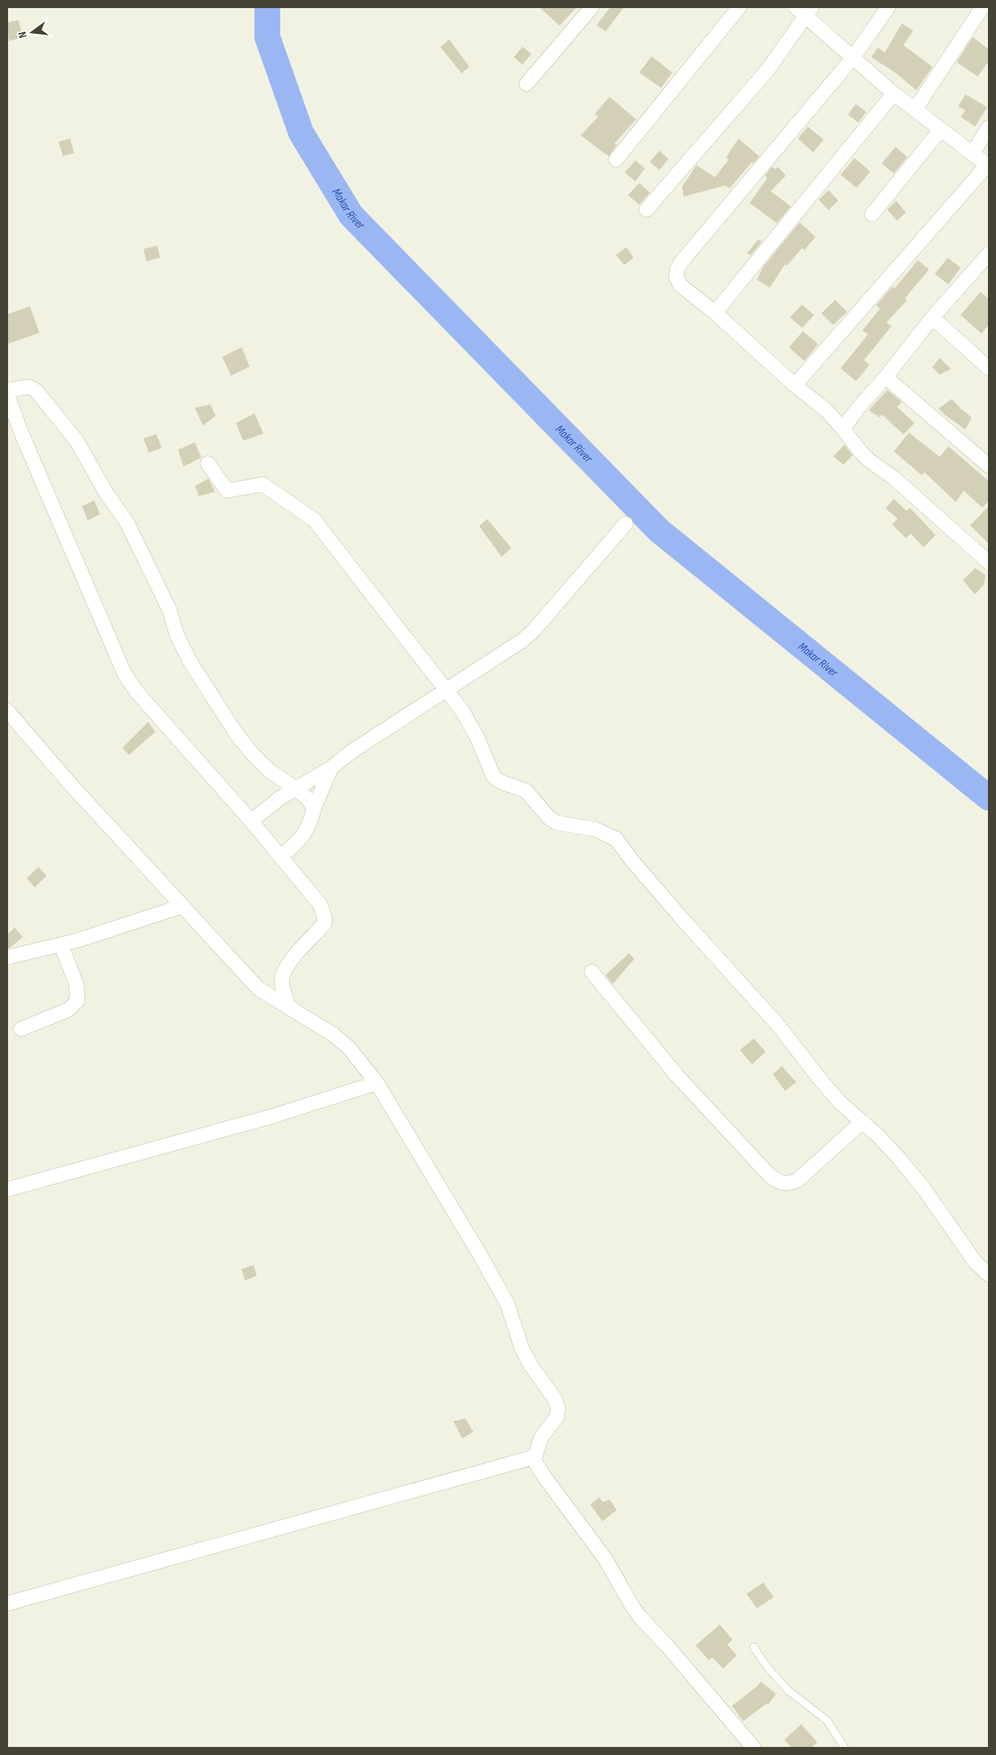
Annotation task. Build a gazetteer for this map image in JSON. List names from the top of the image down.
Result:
{
  "water": ["Makar River"],
  "north": "left"
}
